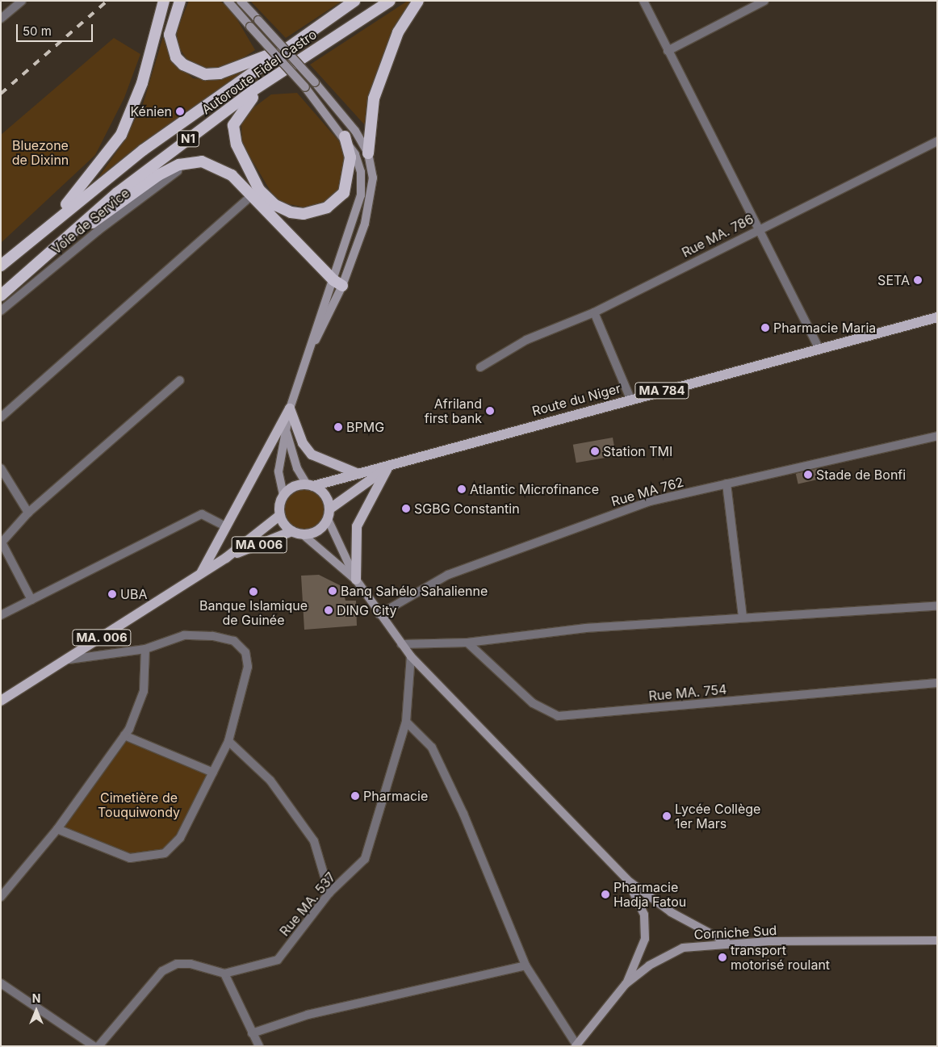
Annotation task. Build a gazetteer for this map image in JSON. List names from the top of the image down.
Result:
{
  "streets": {
    "highway": ["Autoroute Fidel Castro", "N1"],
    "main road": [
      "MA 784",
      "Route du Niger",
      "MA 006",
      "MA. 006",
      "Corniche Sud"
    ],
    "street": [
      "Voie de Service",
      "Rue MA. 786",
      "Rue MA 762",
      "Rue MA. 754",
      "Rue MA. 537"
    ]
  },
  "crossings": [
    ["Route du Niger", "MA 006"]
  ],
  "parks": ["Bluezone de Dixinn", "Cimetière de Touquiwondy"],
  "places": [
    "Kénien",
    "SETA",
    "Pharmacie Maria",
    "Afriland first bank",
    "BPMG",
    "Station TMI",
    "Stade de Bonfi",
    "Atlantic Microfinance",
    "SGBG Constantin",
    "Banq Sahélo Sahalienne",
    "Banque Islamique de Guinée",
    "UBA",
    "DING City",
    "Pharmacie",
    "Lycée Collège 1er Mars",
    "Pharmacie Hadja Fatou",
    "transport motorisé roulant"
  ],
  "scale_bar": "50 m",
  "north": "top"
}
